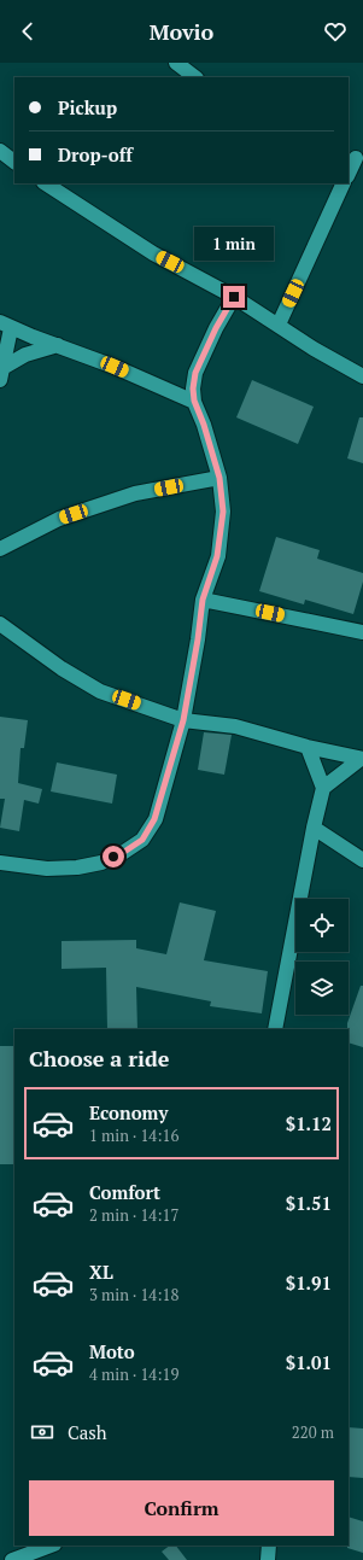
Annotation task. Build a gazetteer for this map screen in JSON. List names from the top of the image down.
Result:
{
  "page": {
    "header": "Movio",
    "banner": ["Pickup", "Drop-off"],
    "bubble": "1 min",
    "heading": "Choose a ride",
    "list": [
      {
        "name": "Economy",
        "note": "1 min · 14:16",
        "value": "$1.12"
      },
      {
        "name": "Comfort",
        "note": "2 min · 14:17",
        "value": "$1.51"
      },
      {
        "name": "XL",
        "note": "3 min · 14:18",
        "value": "$1.91"
      },
      {
        "name": "Moto",
        "note": "4 min · 14:19",
        "value": "$1.01"
      }
    ],
    "pay": ["Cash", "220 m"],
    "buttons": "Confirm"
  }
}
